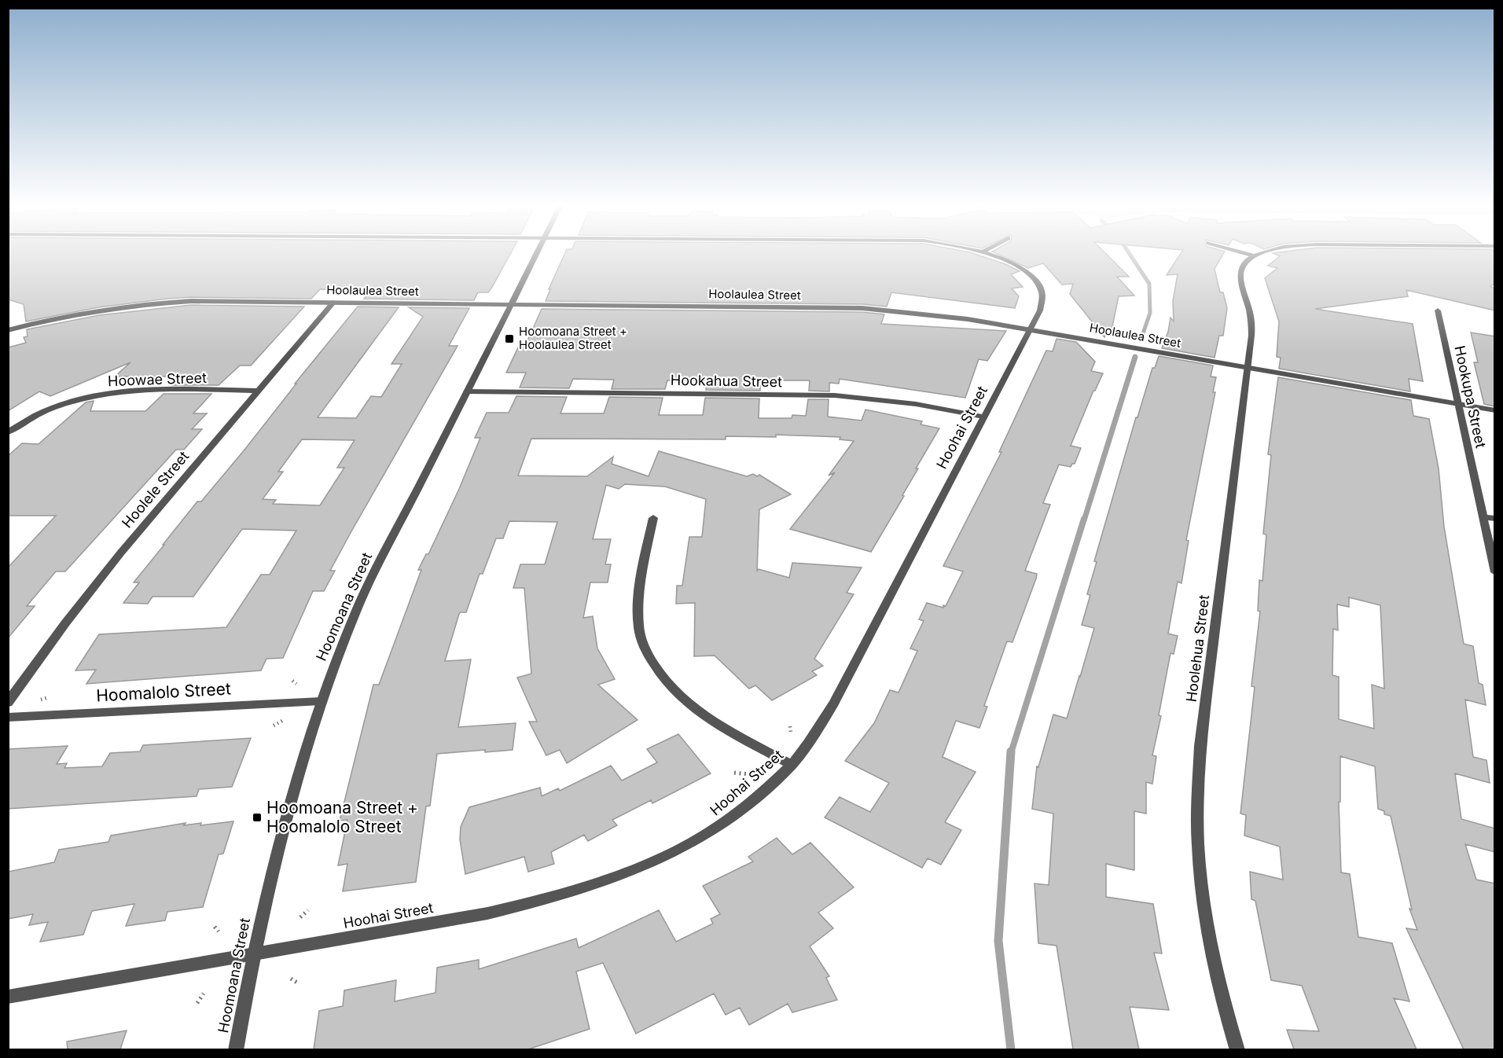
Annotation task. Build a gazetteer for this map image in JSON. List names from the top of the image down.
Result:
{
  "streets": {
    "street": [
      "Hoolaulea Street",
      "Hoowae Street",
      "Hookahua Street",
      "Hookupa Street",
      "Hoohai Street",
      "Hoolele Street",
      "Hoomoana Street",
      "Hoolehua Street",
      "Hoomalolo Street"
    ]
  },
  "crossings": [
    ["Hoolaulea Street", "Hookupa Street"],
    ["Hoolaulea Street", "Hoohai Street"],
    ["Hoolaulea Street", "Hoolele Street"],
    ["Hoolaulea Street", "Hoomoana Street"],
    ["Hoolaulea Street", "Hoolehua Street"],
    ["Hoowae Street", "Hoolele Street"],
    ["Hookahua Street", "Hoohai Street"],
    ["Hookahua Street", "Hoomoana Street"],
    ["Hoohai Street", "Hoomoana Street"],
    ["Hoomoana Street", "Hoomalolo Street"]
  ],
  "places": {
    "transit": ["Hoomoana Street + Hoolaulea Street", "Hoomoana Street + Hoomalolo Street"]
  }
}
